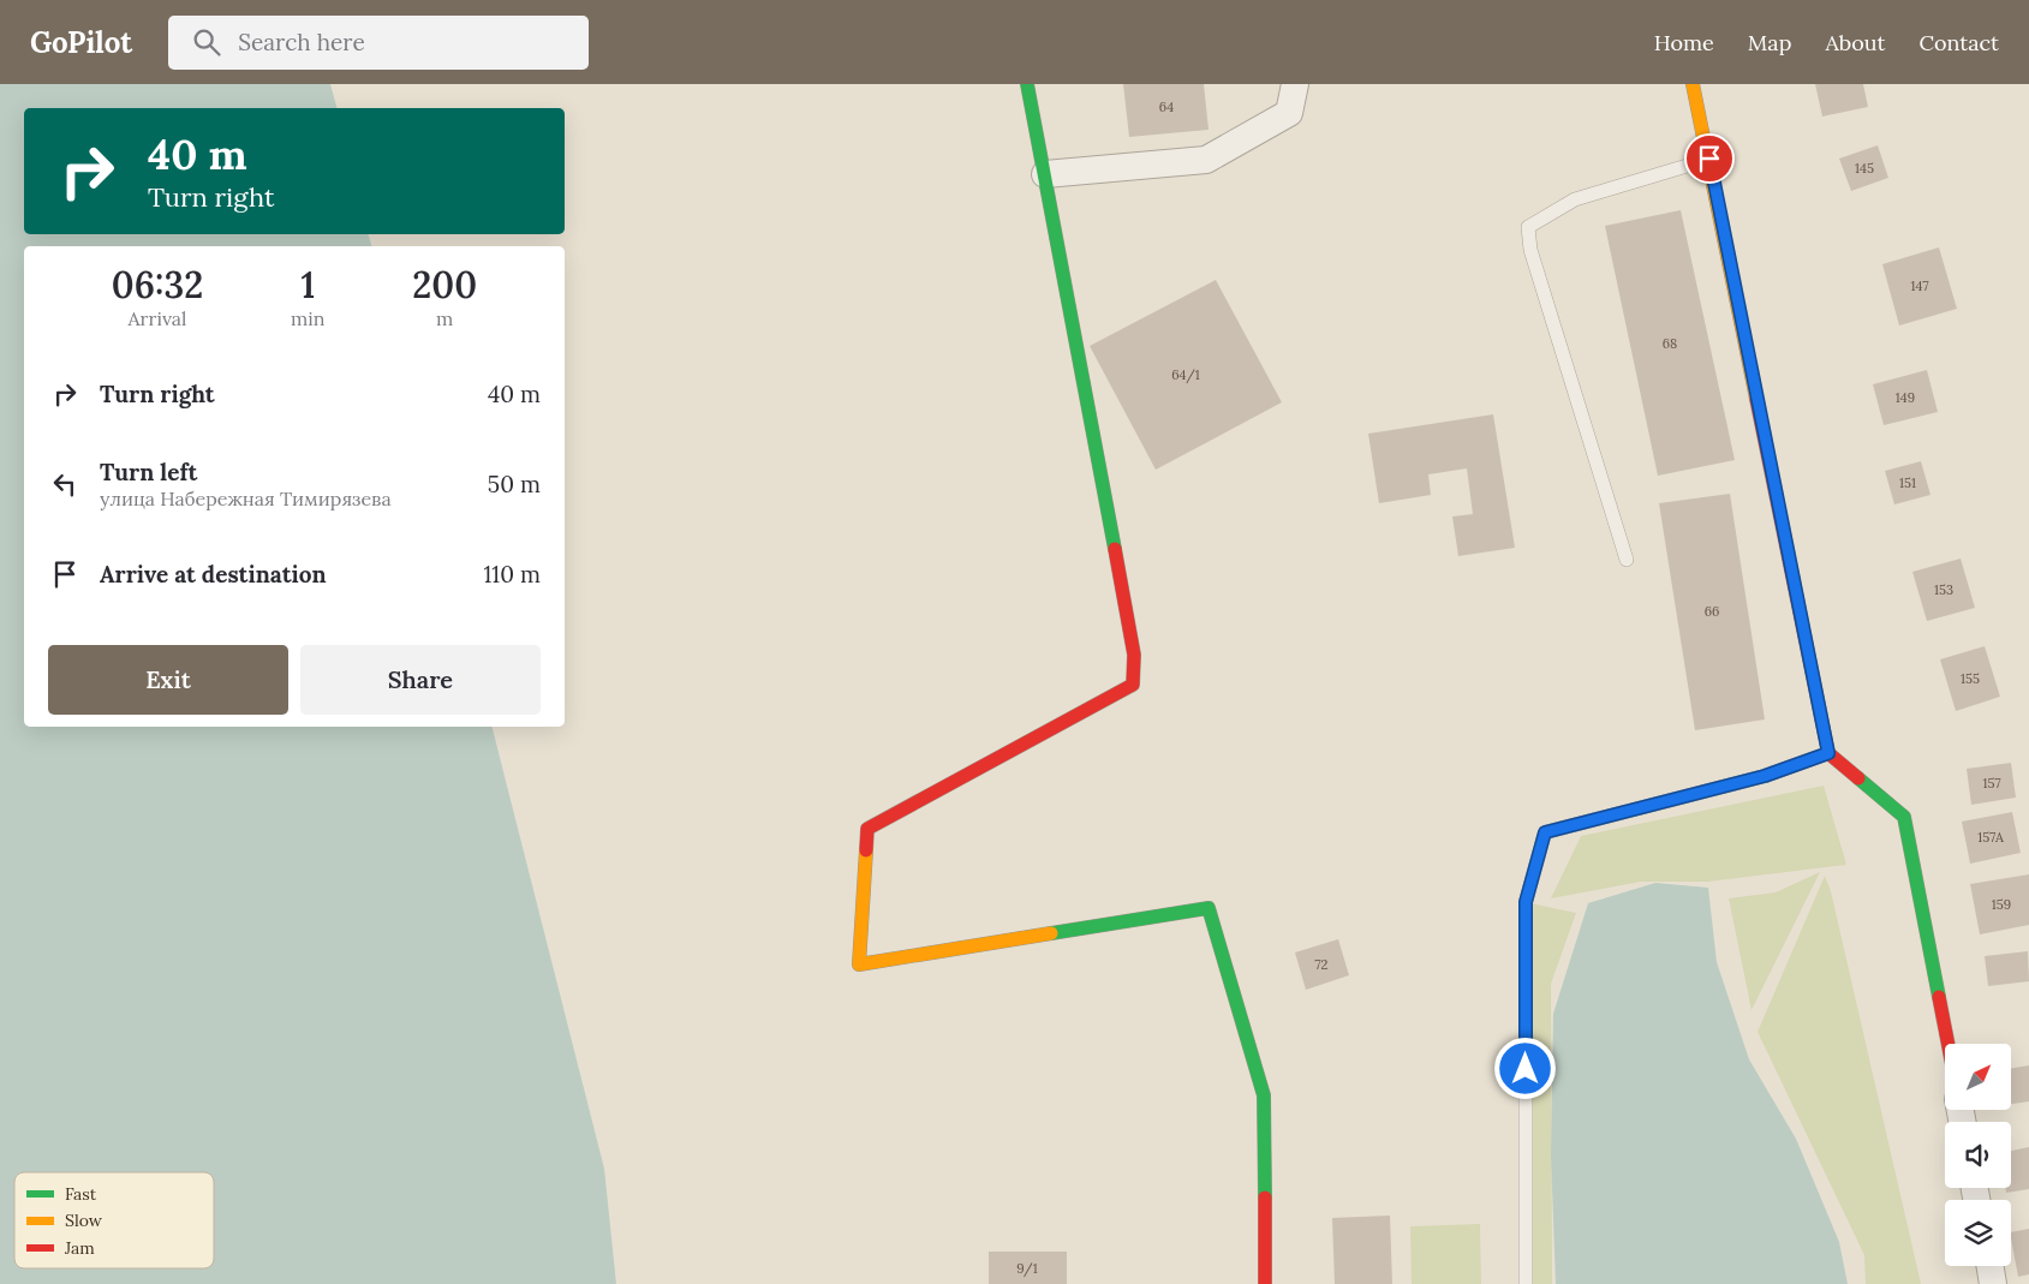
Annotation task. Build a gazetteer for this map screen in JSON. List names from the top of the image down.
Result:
{
  "house_numbers": [
    "64",
    "145",
    "147",
    "68",
    "64/1",
    "149",
    "151",
    "153",
    "66",
    "155",
    "157",
    "157А",
    "159",
    "72",
    "9/1"
  ],
  "legend": ["Fast", "Slow", "Jam"],
  "north": "top right",
  "page": {
    "header": "GoPilot",
    "search": "Search here",
    "nav": [
      "Home",
      "Map",
      "About",
      "Contact"
    ],
    "turn": ["40 m", "Turn right"],
    "eta": [
      "06:32",
      "Arrival",
      "1",
      "min",
      "200",
      "m"
    ],
    "list": [
      {
        "name": "Turn right",
        "value": "40 m"
      },
      {
        "name": "Turn left",
        "note": "улица Набережная Тимирязева",
        "value": "50 m"
      },
      {
        "name": "Arrive at destination",
        "value": "110 m"
      }
    ],
    "buttons": ["Exit", "Share"]
  }
}
